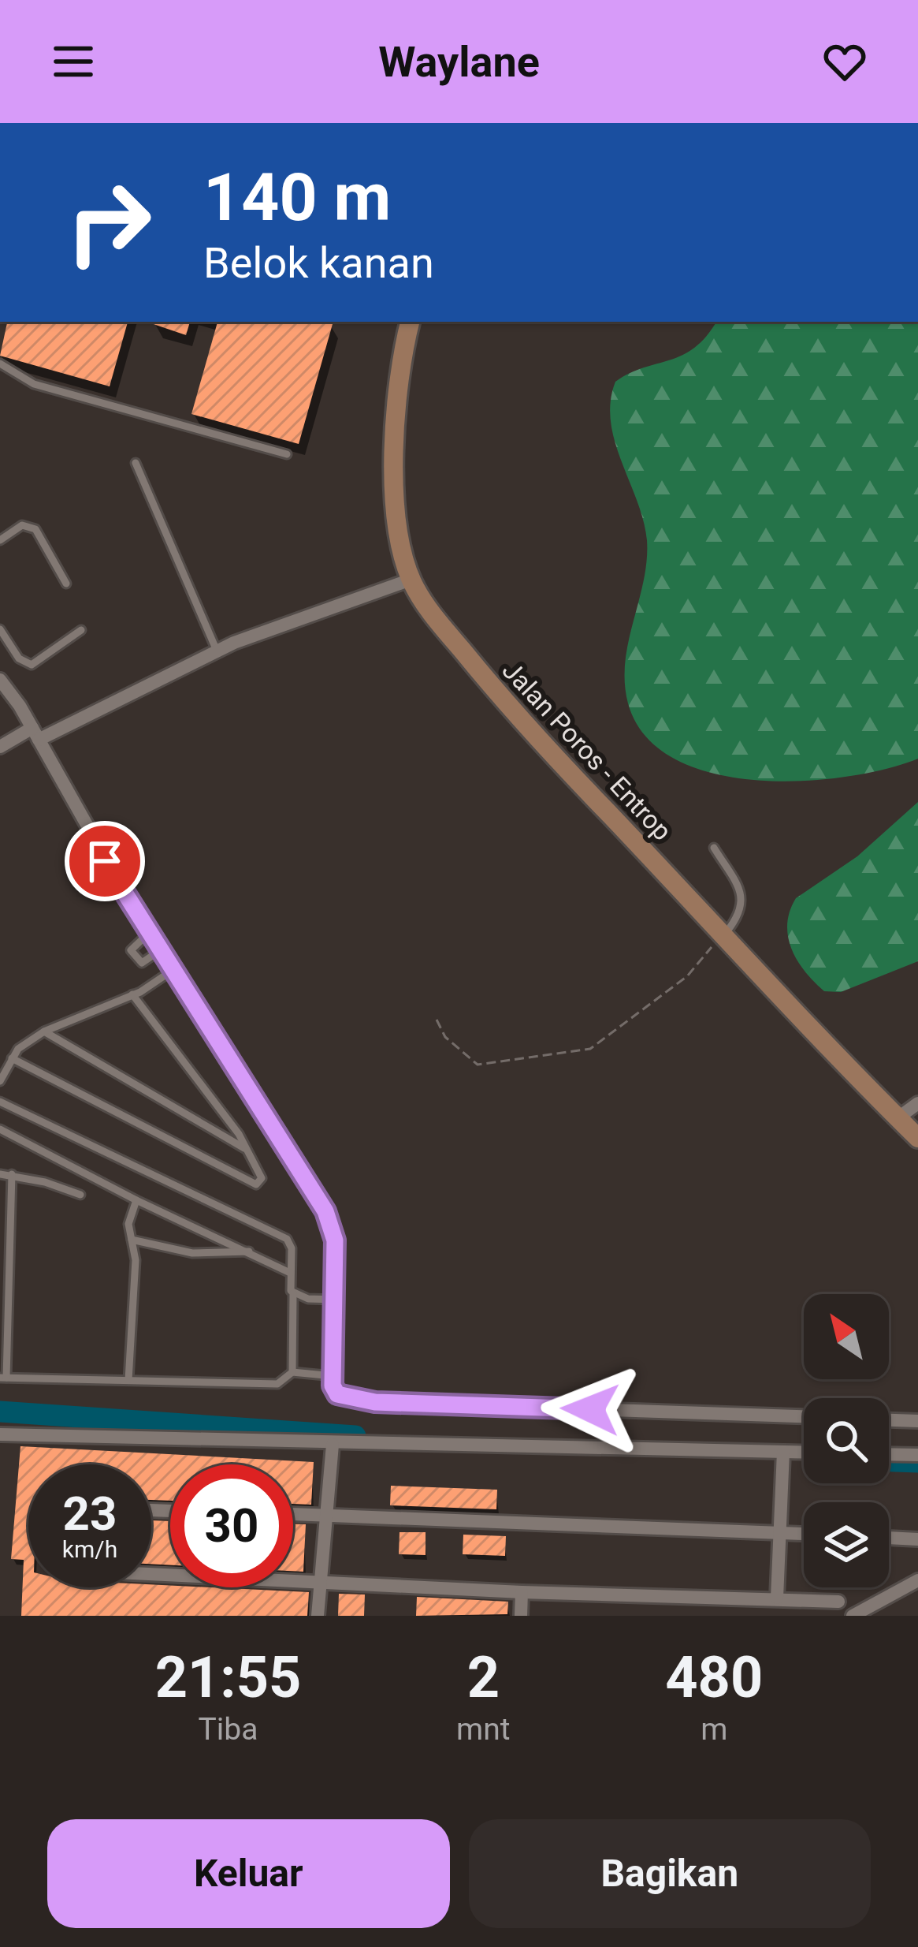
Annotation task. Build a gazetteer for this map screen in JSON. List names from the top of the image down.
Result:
{
  "streets": {
    "main road": ["Jalan Poros - Entrop"]
  },
  "north": "top left",
  "page": {
    "header": "Waylane",
    "turn": ["140 m", "Belok kanan"],
    "speed": "23 km/h",
    "limit": "30",
    "eta": [
      "21:55",
      "Tiba",
      "2",
      "mnt",
      "480",
      "m"
    ],
    "buttons": ["Keluar", "Bagikan"]
  }
}
